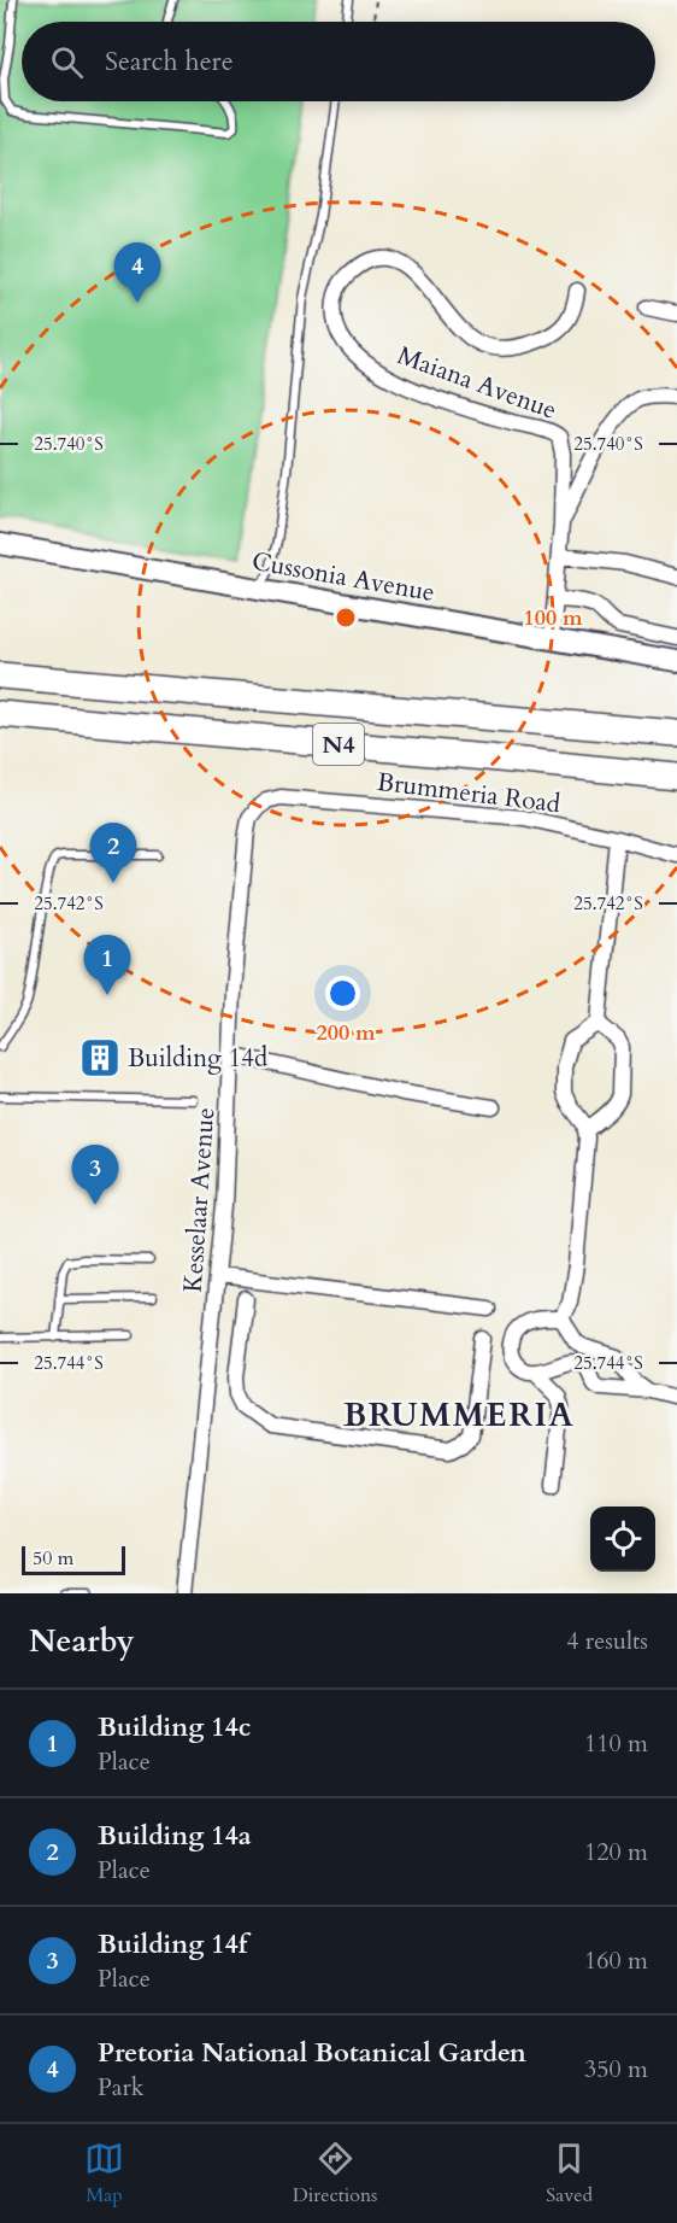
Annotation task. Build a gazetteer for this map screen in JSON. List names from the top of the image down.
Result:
{
  "streets": {
    "highway": ["N4"],
    "main road": ["Cussonia Avenue"],
    "street": ["Maiana Avenue", "Brummeria Road", "Kesselaar Avenue"]
  },
  "crossings": [
    ["Maiana Avenue", "Cussonia Avenue"],
    ["Brummeria Road", "Kesselaar Avenue"]
  ],
  "districts": ["BRUMMERIA"],
  "places": {
    "building": ["Building 14d"]
  },
  "scale_bar": "50 m",
  "page": {
    "search": "Search here",
    "pins": [
      "4",
      "2",
      "1",
      "3"
    ],
    "scale": "50 m",
    "heading": ["Nearby", "4 results"],
    "list": [
      {
        "mark": "1",
        "name": "Building 14c",
        "note": "Place",
        "value": "110 m"
      },
      {
        "mark": "2",
        "name": "Building 14a",
        "note": "Place",
        "value": "120 m"
      },
      {
        "mark": "3",
        "name": "Building 14f",
        "note": "Place",
        "value": "160 m"
      },
      {
        "mark": "4",
        "name": "Pretoria National Botanical Garden",
        "note": "Park",
        "value": "350 m"
      }
    ],
    "nav": ["Map", "Directions", "Saved"]
  },
  "coordinates": ["25.740°S", "25.742°S", "25.744°S"],
  "rings": ["100 m", "200 m"]
}
